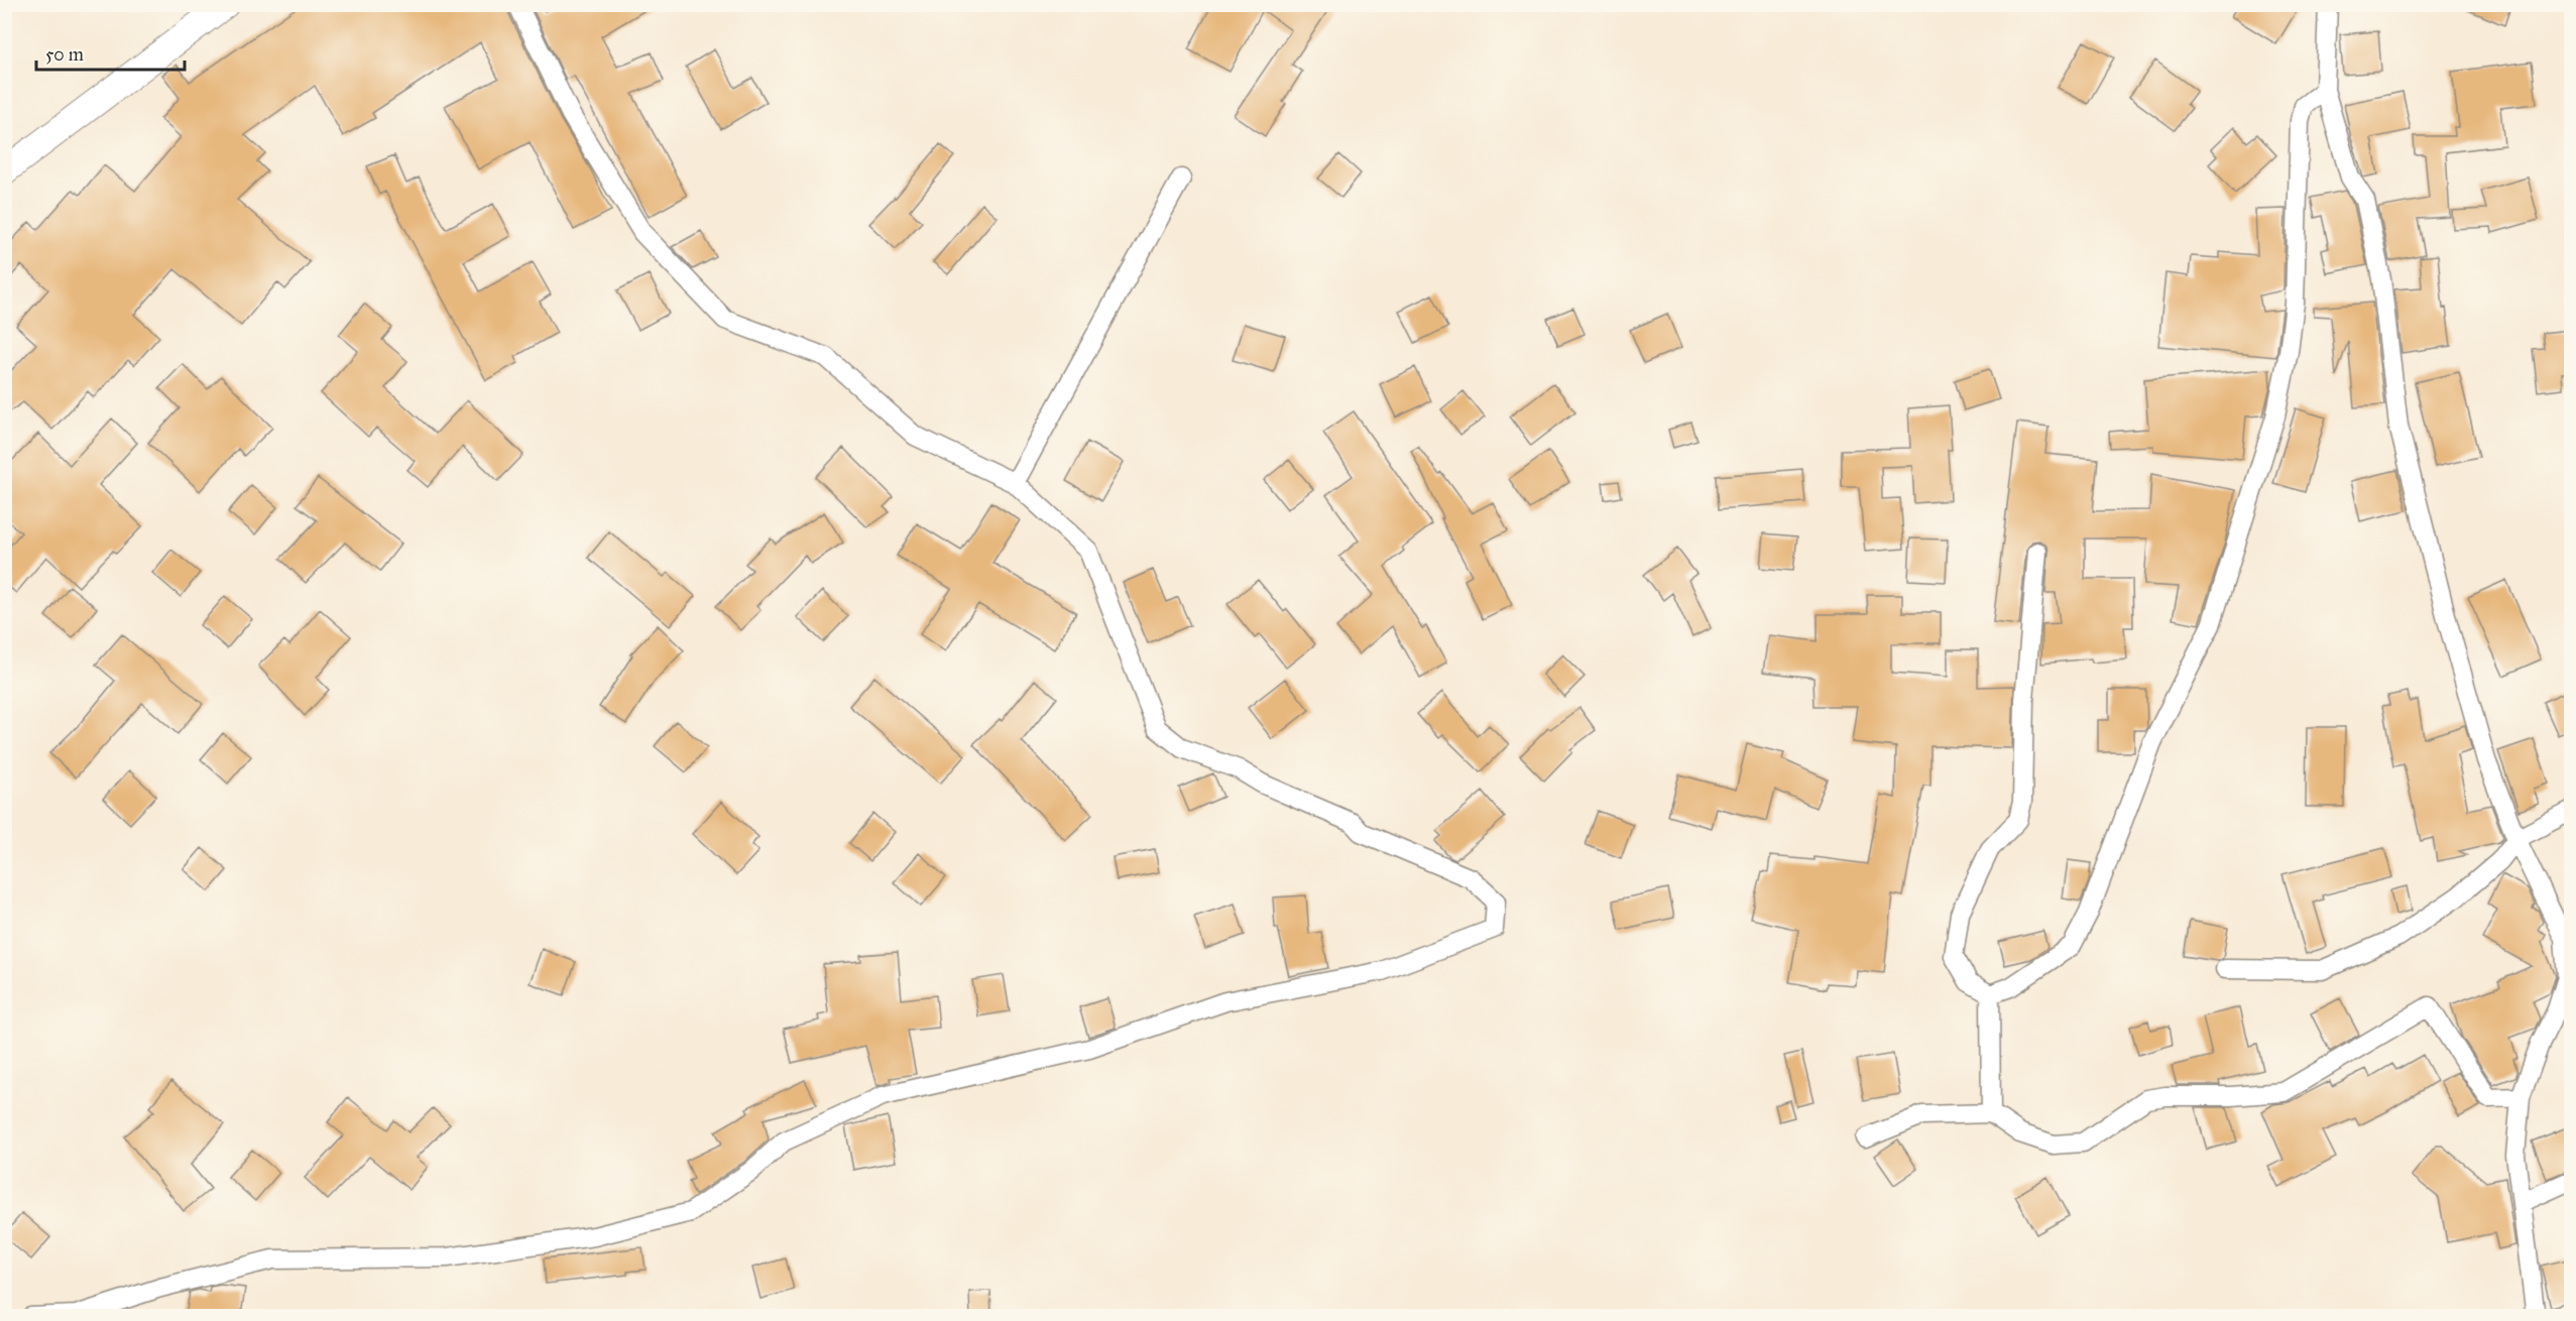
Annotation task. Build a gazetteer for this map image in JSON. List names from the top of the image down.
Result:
{
  "scale_bar": "50 m"
}
